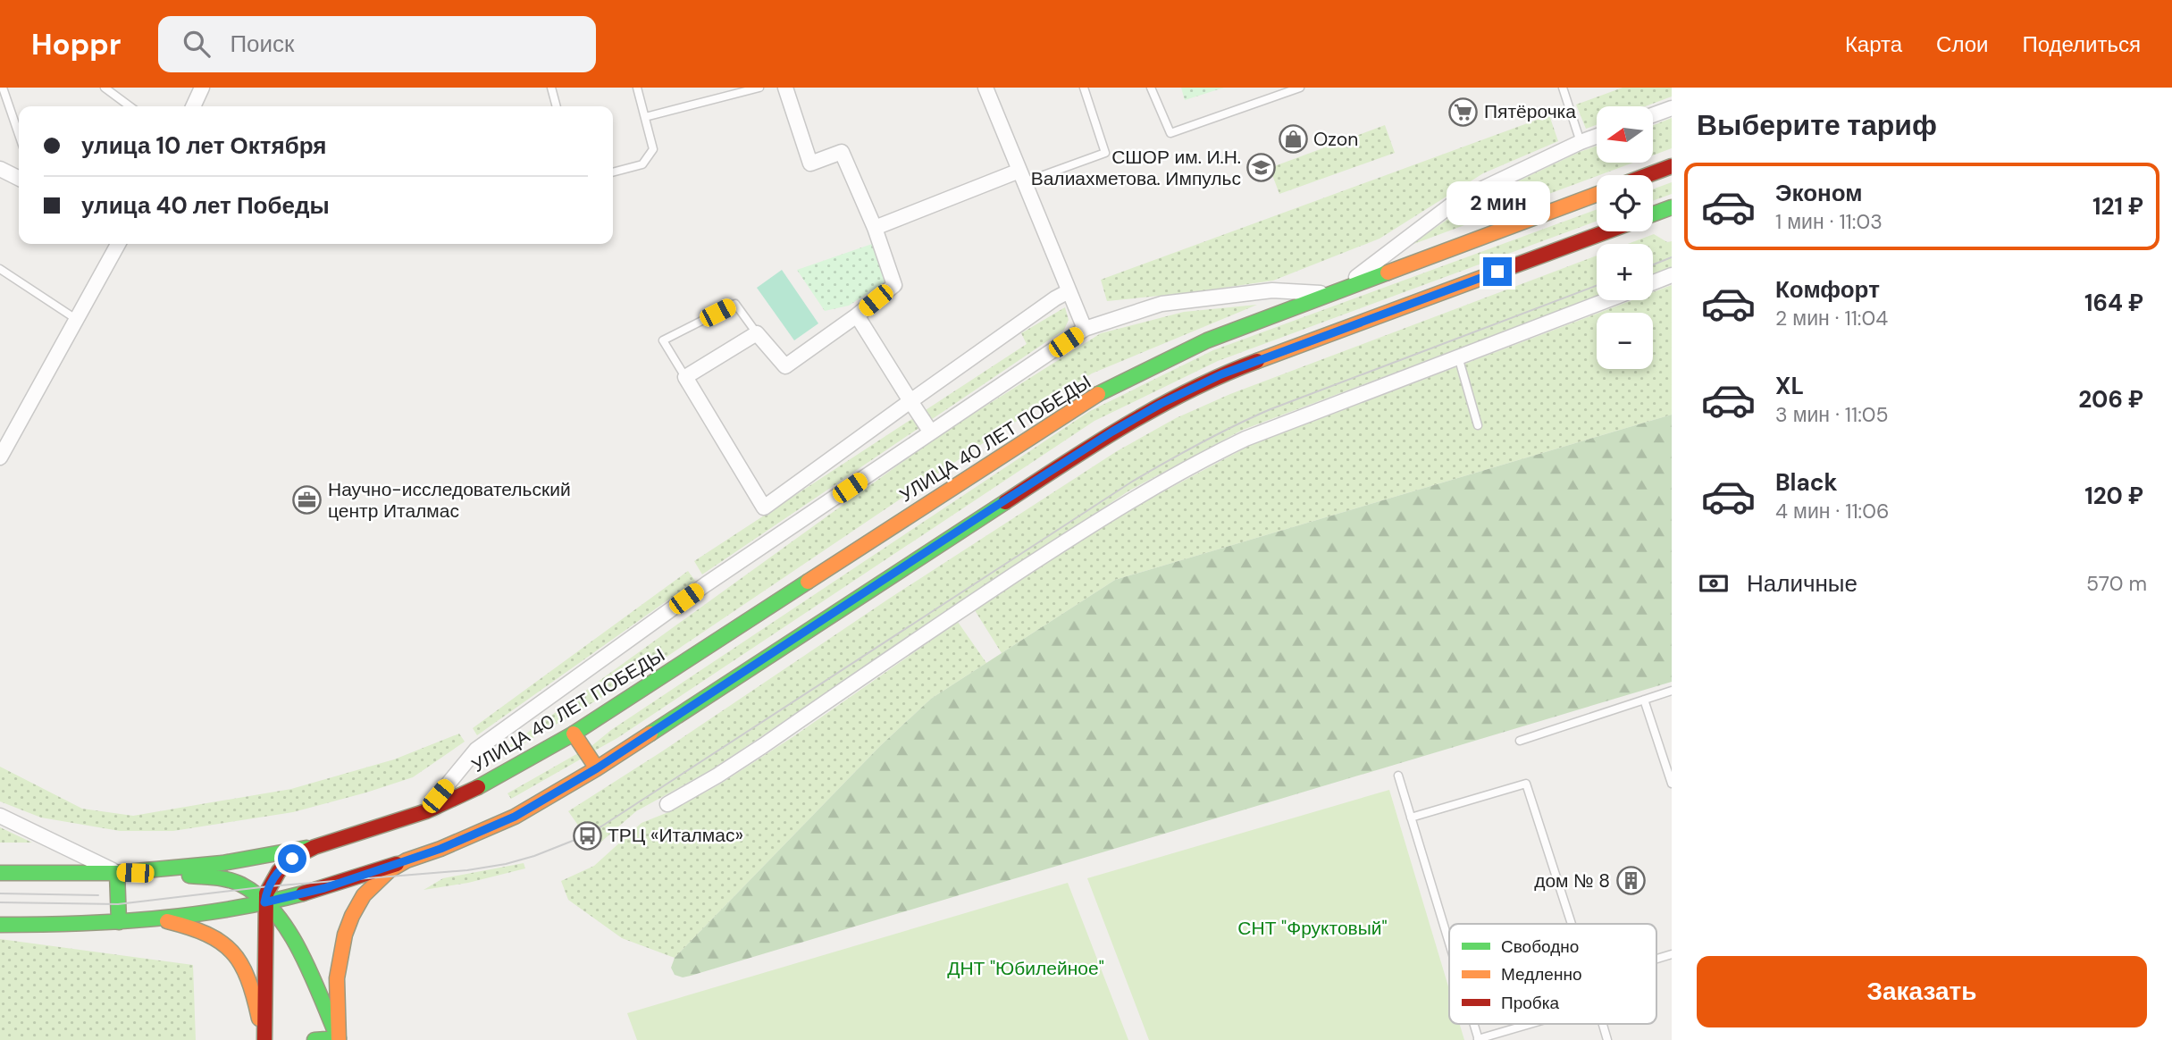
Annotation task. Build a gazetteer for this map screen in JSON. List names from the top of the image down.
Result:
{
  "streets": {
    "main road": ["УЛИЦА 40 ЛЕТ ПОБЕДЫ"]
  },
  "parks": ["СНТ \"Фруктовый\"", "ДНТ \"Юбилейное\""],
  "places": {
    "supermarket": ["Пятёрочка"],
    "shop": ["Ozon"],
    "school or university": ["СШОР им. И.Н. Валиахметова. Импульс"],
    "office": ["Научно-исследовательский центр Италмас"],
    "bus stop": ["ТРЦ «Италмас»"],
    "building": ["дом № 8"]
  },
  "legend": ["Свободно", "Медленно", "Пробка"],
  "north": "left",
  "page": {
    "header": "Hoppr",
    "search": "Поиск",
    "nav": ["Карта", "Слои", "Поделиться"],
    "heading": "Выберите тариф",
    "map_buttons": ["+", "−"],
    "banner": ["улица 10 лет Октября", "улица 40 лет Победы"],
    "list": [
      {
        "name": "Эконом",
        "note": "1 мин · 11:03",
        "value": "121 ₽"
      },
      {
        "name": "Комфорт",
        "note": "2 мин · 11:04",
        "value": "164 ₽"
      },
      {
        "name": "XL",
        "note": "3 мин · 11:05",
        "value": "206 ₽"
      },
      {
        "name": "Black",
        "note": "4 мин · 11:06",
        "value": "120 ₽"
      }
    ],
    "bubble": "2 мин",
    "pay": ["Наличные", "570 m"],
    "buttons": "Заказать"
  }
}
